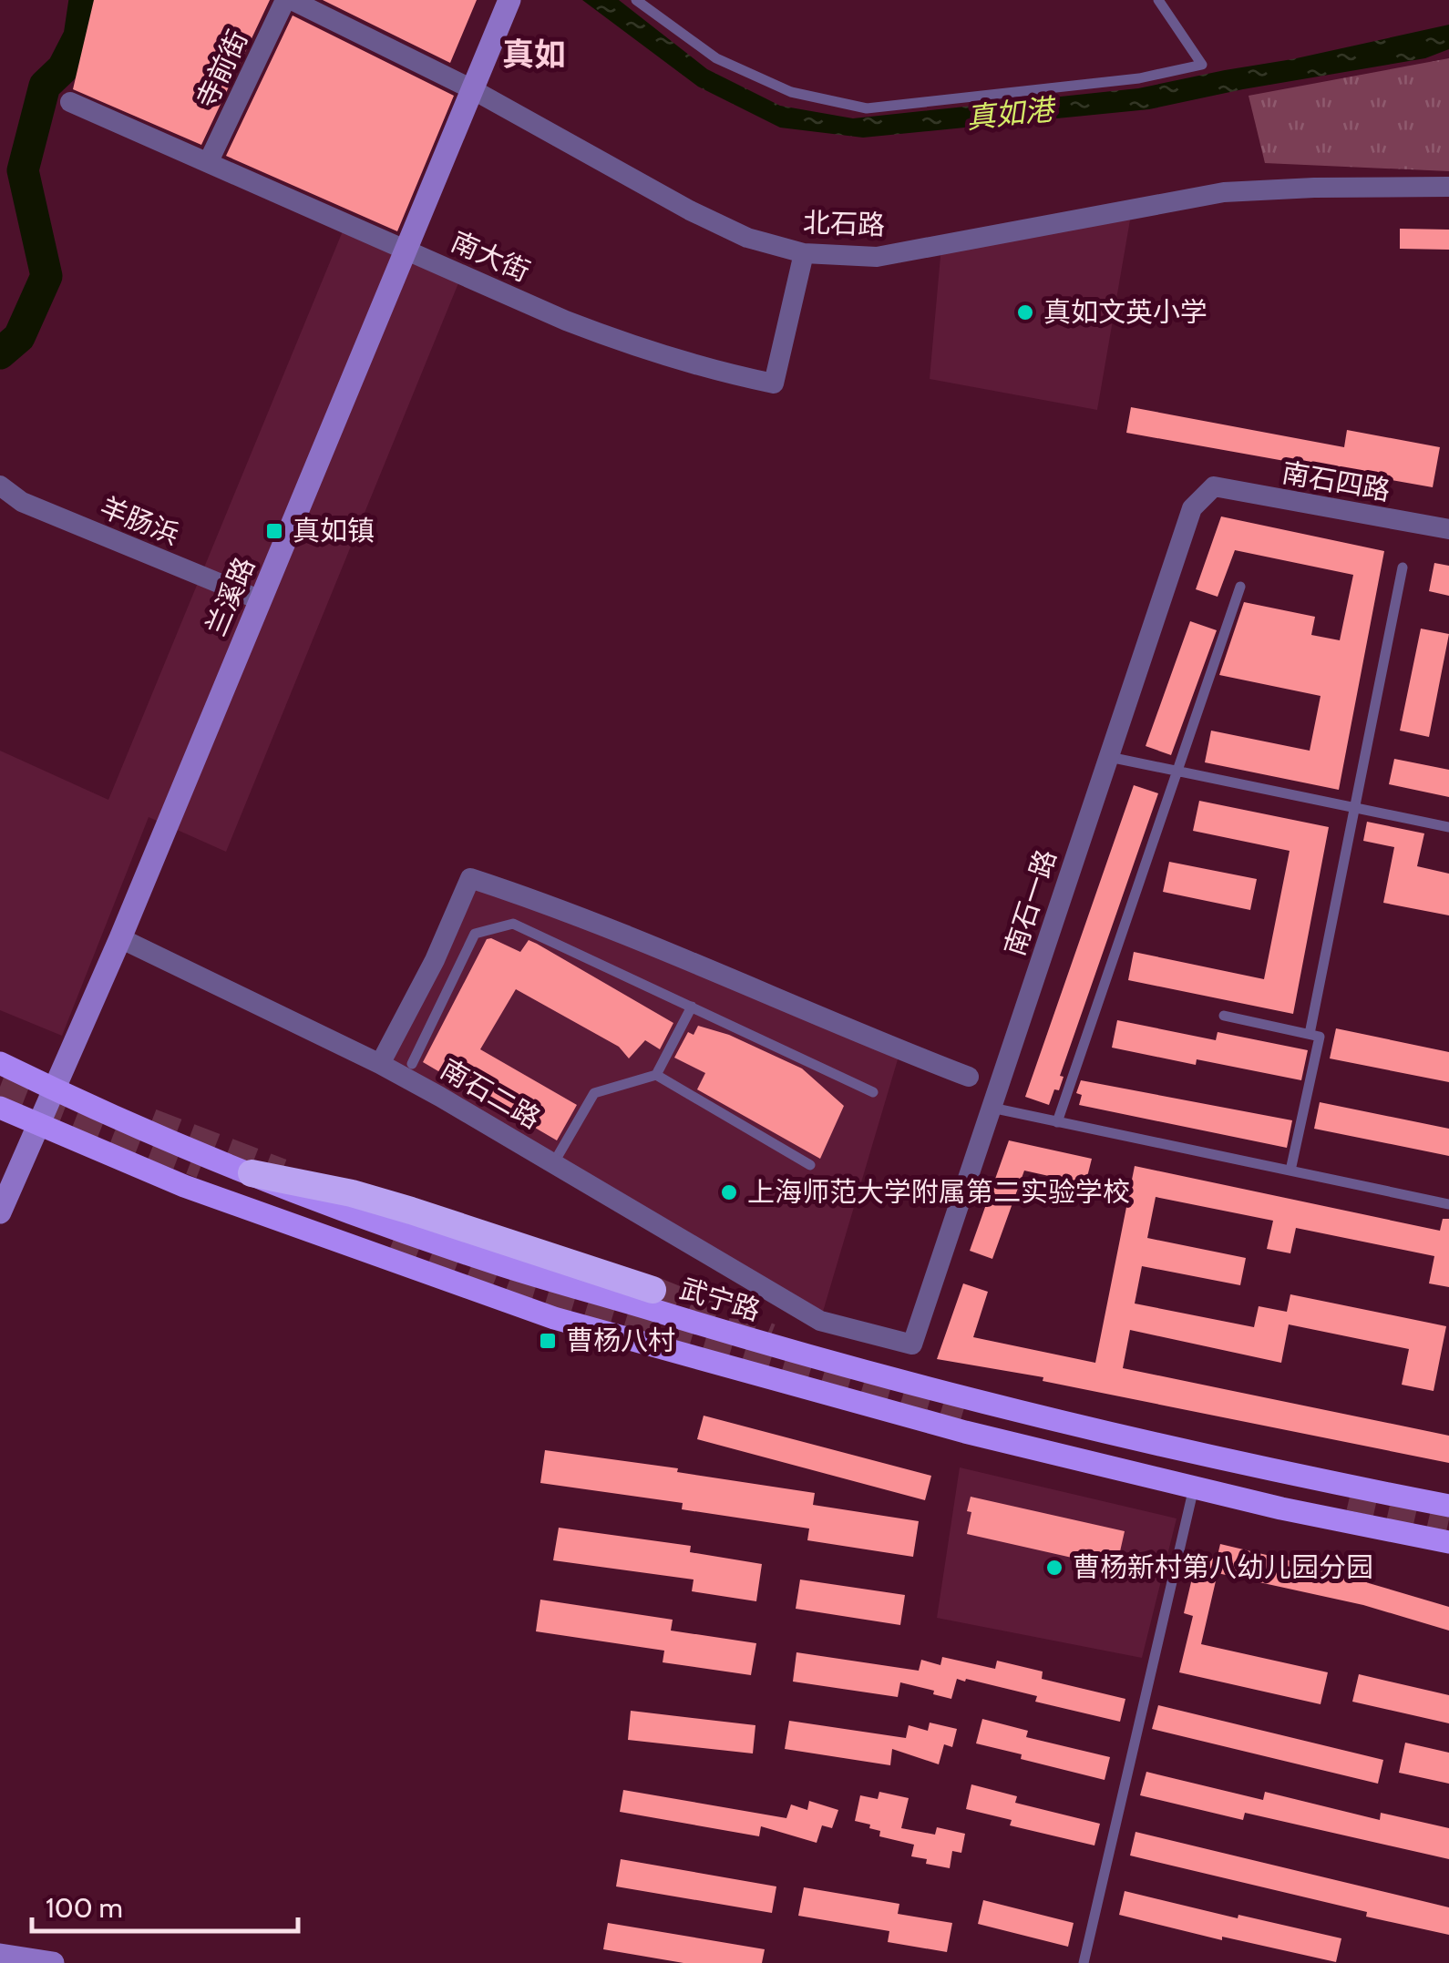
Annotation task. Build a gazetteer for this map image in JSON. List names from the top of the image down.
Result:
{
  "streets": {
    "main road": ["武宁路"],
    "street": [
      "寺前街",
      "北石路",
      "南大街",
      "南石四路",
      "羊肠浜",
      "兰溪路",
      "南石一路",
      "南石二路"
    ]
  },
  "crossings": [
    ["寺前街", "北石路"],
    ["寺前街", "南大街"],
    ["北石路", "南大街"],
    ["北石路", "兰溪路"],
    ["南大街", "兰溪路"],
    ["南石四路", "南石一路"],
    ["羊肠浜", "兰溪路"],
    ["兰溪路", "南石二路"],
    ["兰溪路", "武宁路"],
    ["南石一路", "南石二路"]
  ],
  "districts": ["真如"],
  "water": ["真如港"],
  "places": {
    "other": ["真如文英小学", "上海师范大学附属第二实验学校", "曹杨新村第八幼儿园分园"],
    "transit": ["真如镇", "曹杨八村"]
  },
  "scale_bar": "100 m"
}
